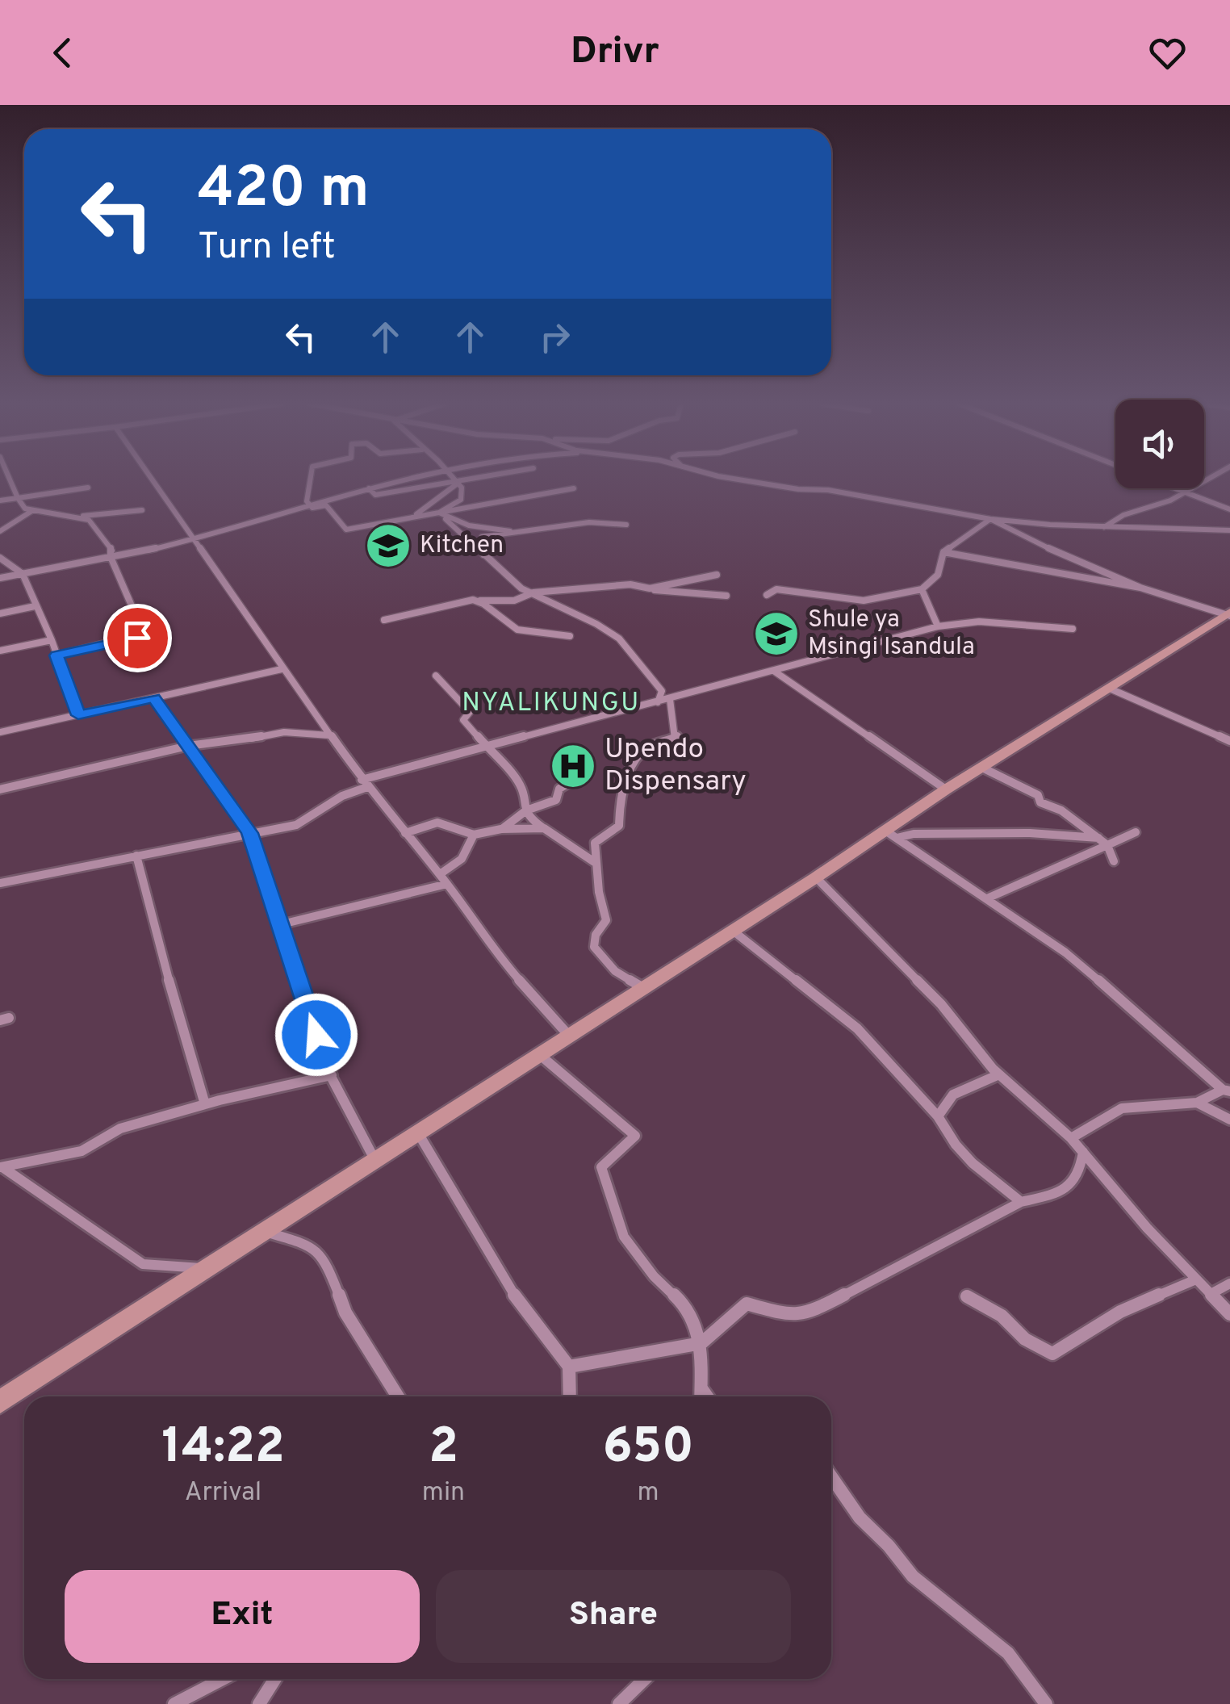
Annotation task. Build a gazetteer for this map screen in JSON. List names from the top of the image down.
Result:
{
  "districts": ["NYALIKUNGU"],
  "places": {
    "school or university": ["Kitchen", "Shule ya Msingi Isandula"],
    "hospital": ["Upendo Dispensary"]
  },
  "page": {
    "header": "Drivr",
    "turn": ["420 m", "Turn left"],
    "eta": [
      "14:22",
      "Arrival",
      "2",
      "min",
      "650",
      "m"
    ],
    "buttons": ["Exit", "Share"]
  }
}
